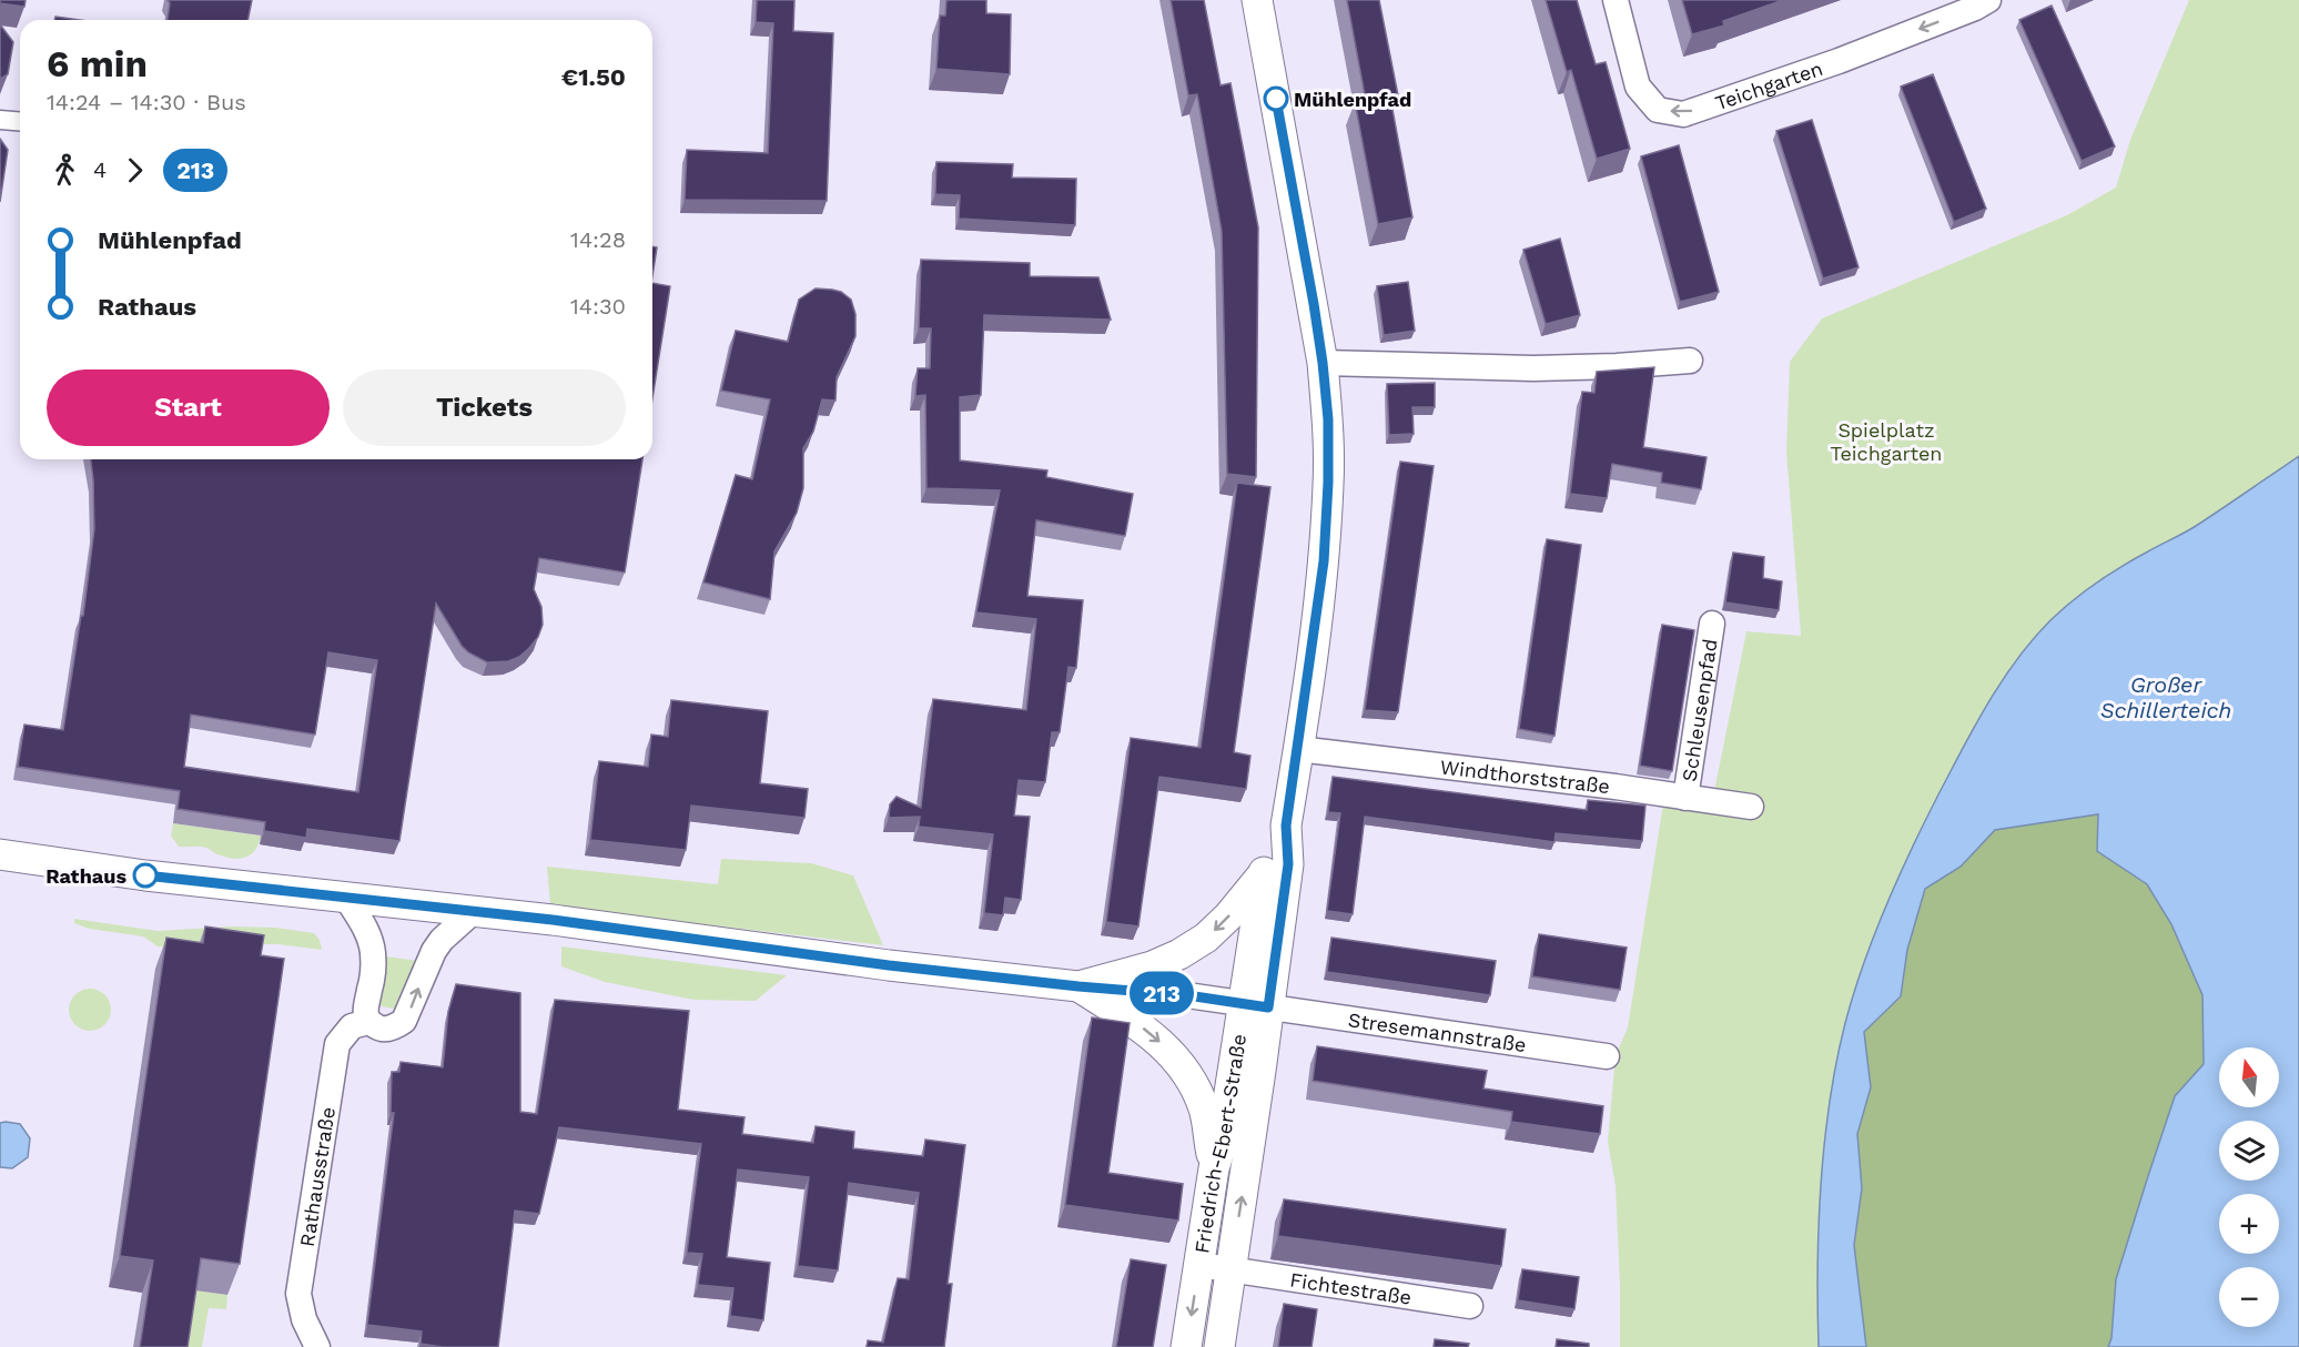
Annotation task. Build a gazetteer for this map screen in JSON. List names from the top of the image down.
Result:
{
  "streets": {
    "street": [
      "Teichgarten",
      "Schleusenpfad",
      "Windthorststraße",
      "Stresemannstraße",
      "Friedrich-Ebert-Straße",
      "Rathausstraße",
      "Fichtestraße"
    ]
  },
  "crossings": [
    ["Schleusenpfad", "Windthorststraße"],
    ["Windthorststraße", "Friedrich-Ebert-Straße"],
    ["Stresemannstraße", "Friedrich-Ebert-Straße"],
    ["Friedrich-Ebert-Straße", "Fichtestraße"]
  ],
  "water": ["Großer Schillerteich"],
  "parks": ["Spielplatz Teichgarten"],
  "places": ["Mühlenpfad", "Rathaus"],
  "lines": ["bus line 213"],
  "north": "top",
  "page": {
    "on_map": "213",
    "heading": ["6 min", "14:24 – 14:30 · Bus", "€1.50"],
    "legs": ["4", "213"],
    "list": [
      {
        "name": "Mühlenpfad",
        "value": "14:28"
      },
      {
        "name": "Rathaus",
        "value": "14:30"
      }
    ],
    "buttons": ["Start", "Tickets"],
    "map_buttons": ["+", "−"]
  }
}
